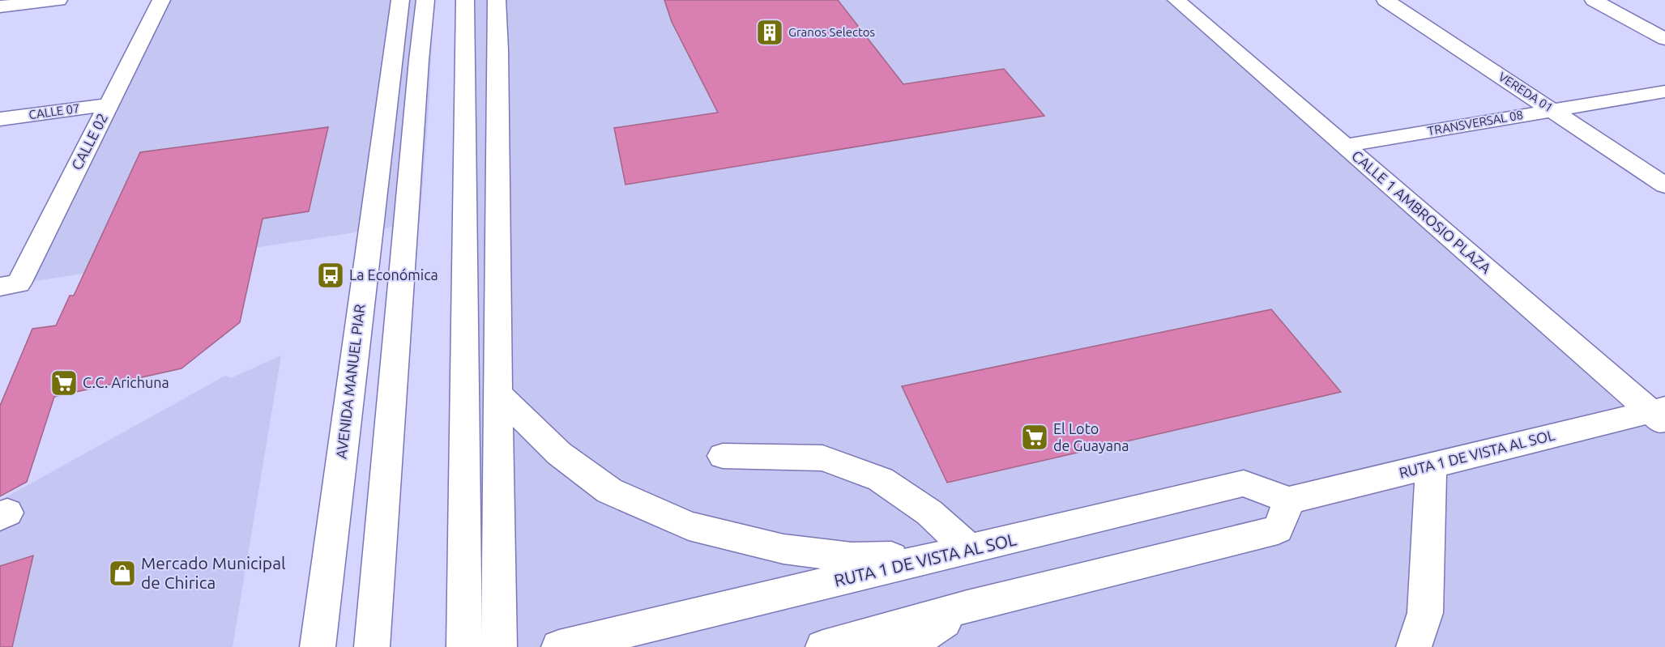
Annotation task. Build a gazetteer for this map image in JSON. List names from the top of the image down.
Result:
{
  "streets": {
    "main road": [
      "VEREDA 01",
      "CALLE 07",
      "TRANSVERSAL 08",
      "CALLE 02",
      "CALLE 1 AMBROSIO PLAZA",
      "AVENIDA MANUEL PIAR",
      "RUTA 1 DE VISTA AL SOL"
    ]
  },
  "crossings": [
    ["VEREDA 01", "TRANSVERSAL 08"],
    ["CALLE 07", "CALLE 02"],
    ["TRANSVERSAL 08", "CALLE 1 AMBROSIO PLAZA"],
    ["CALLE 1 AMBROSIO PLAZA", "RUTA 1 DE VISTA AL SOL"]
  ],
  "places": {
    "building": ["Granos Selectos"],
    "bus stop": ["La Económica"],
    "supermarket": ["C.C. Arichuna", "El Loto de Guayana"],
    "shop": ["Mercado Municipal de Chirica"]
  }
}
